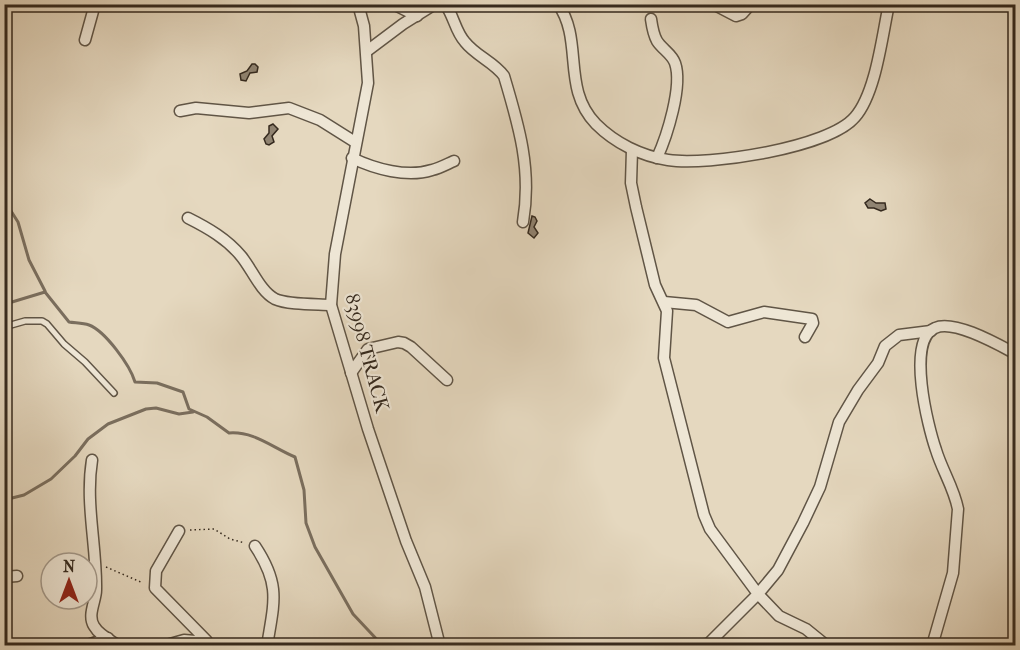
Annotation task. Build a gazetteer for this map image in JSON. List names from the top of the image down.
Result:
{
  "streets": {
    "street": ["83998 TRACK"]
  },
  "north": "top"
}
